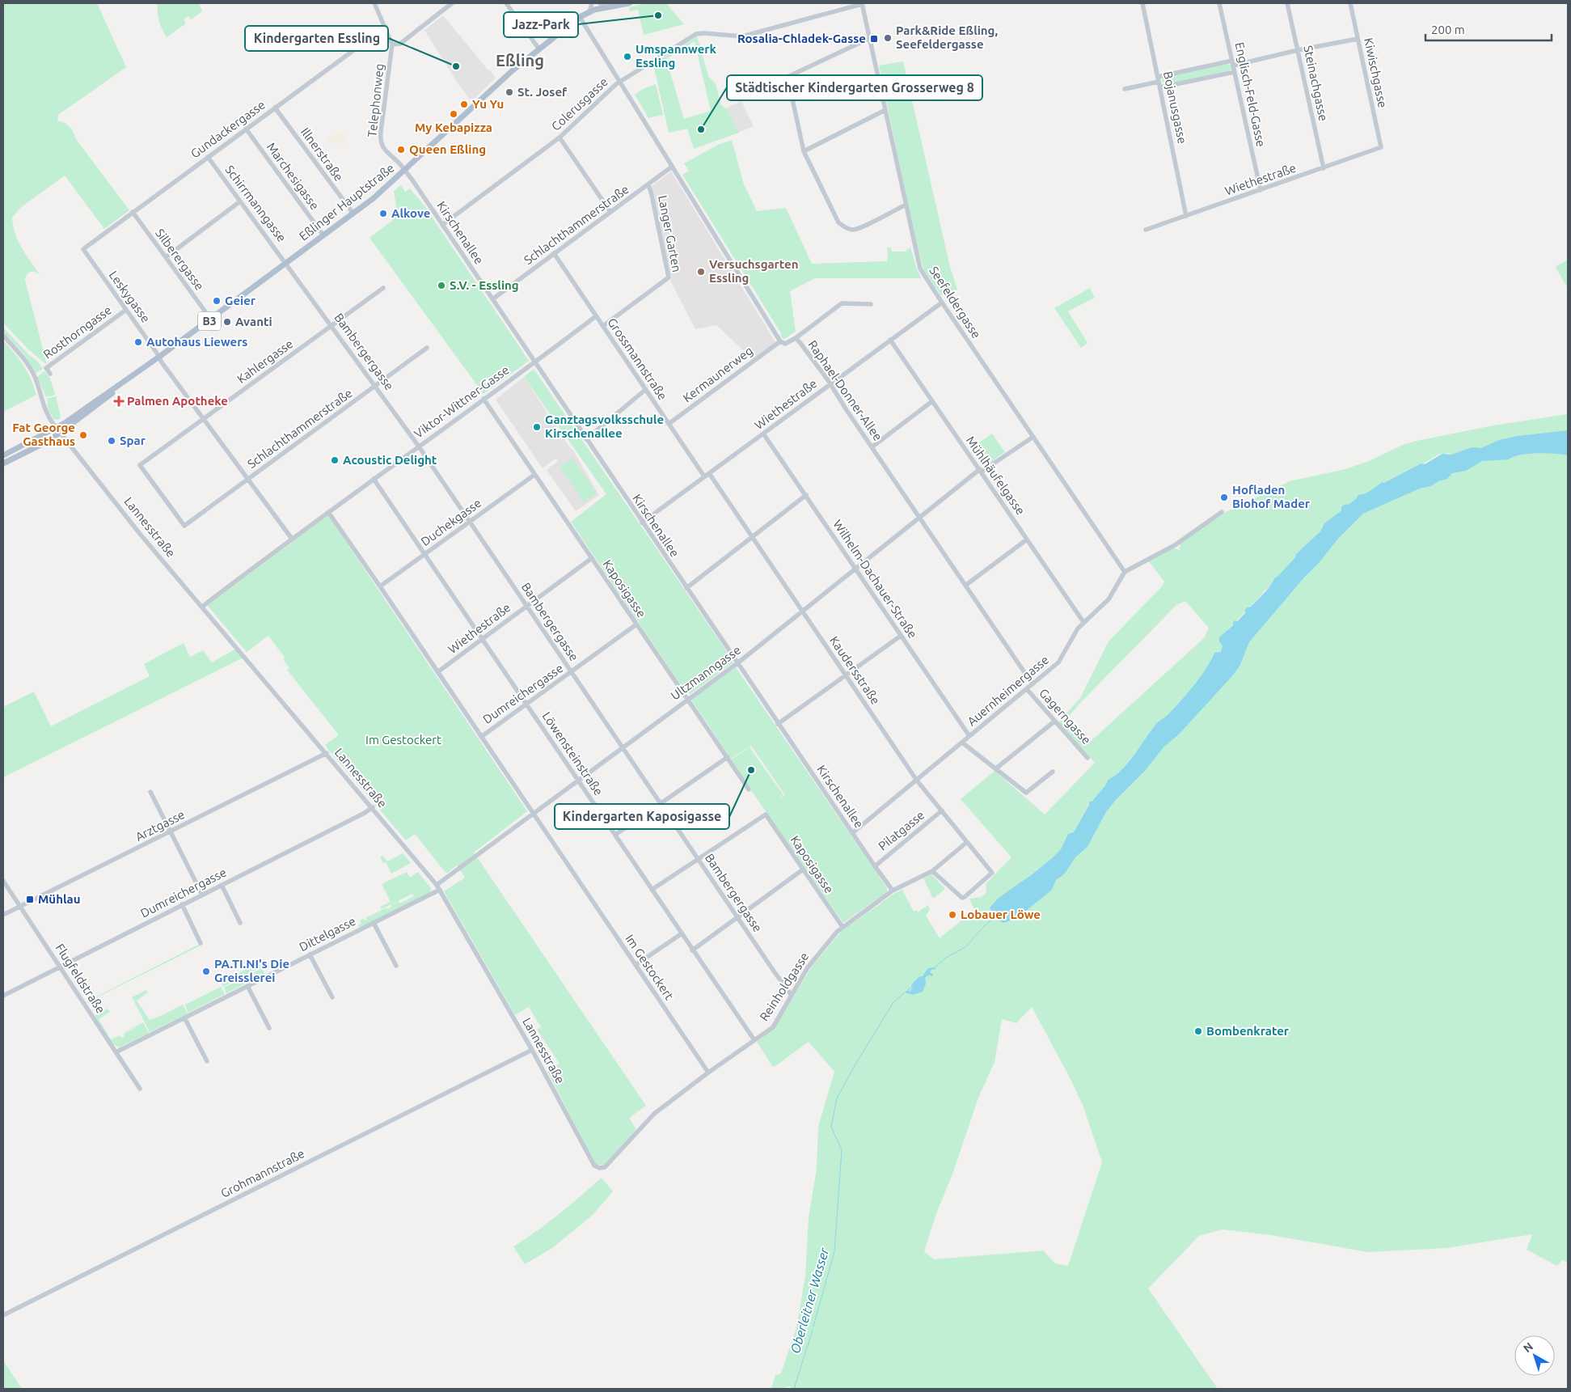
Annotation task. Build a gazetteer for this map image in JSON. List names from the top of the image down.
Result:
{
  "streets": {
    "main road": ["Eßlinger Hauptstraße", "B3"],
    "street": [
      "Kiwischgasse",
      "Steinachgasse",
      "Englisch-Feld-Gasse",
      "Telephonweg",
      "Colerusgasse",
      "Bojanusgasse",
      "Gundackergasse",
      "Illnerstraße",
      "Marchesigasse",
      "Wiethestraße",
      "Schirrmanngasse",
      "Schlachthammerstraße",
      "Kirschenallee",
      "Langer Garten",
      "Silberergasse",
      "Leskygasse",
      "Seefeldergasse",
      "Rosthorngasse",
      "Bambergergasse",
      "Grossmannstraße",
      "Kahlergasse",
      "Kermaunerweg",
      "Raphael-Donner-Allee",
      "Viktor-Wittner-Gasse",
      "Mühlhäufelgasse",
      "Duchekgasse",
      "Lannesstraße",
      "Wilhelm-Dachauer-Straße",
      "Kaposigasse",
      "Kaudersstraße",
      "Ultzmanngasse",
      "Auernheimergasse",
      "Dumreichergasse",
      "Gagerngasse",
      "Löwensteinstraße",
      "Arztgasse",
      "Pilatgasse",
      "Dittelgasse",
      "Im Gestockert",
      "Flugfeldstraße",
      "Reinholdgasse",
      "Grohmannstraße"
    ]
  },
  "crossings": [
    ["Kiwischgasse", "Wiethestraße"],
    ["Steinachgasse", "Wiethestraße"],
    ["Englisch-Feld-Gasse", "Wiethestraße"],
    ["Telephonweg", "Gundackergasse"],
    ["Telephonweg", "Eßlinger Hauptstraße"],
    ["Telephonweg", "Kirschenallee"],
    ["Colerusgasse", "Kirschenallee"],
    ["Colerusgasse", "Seefeldergasse"],
    ["Bojanusgasse", "Wiethestraße"],
    ["Gundackergasse", "Illnerstraße"],
    ["Gundackergasse", "Marchesigasse"],
    ["Gundackergasse", "Schirrmanngasse"],
    ["Gundackergasse", "Silberergasse"],
    ["Gundackergasse", "Leskygasse"],
    ["Illnerstraße", "Eßlinger Hauptstraße"],
    ["Marchesigasse", "Eßlinger Hauptstraße"],
    ["Wiethestraße", "Kirschenallee"],
    ["Wiethestraße", "Seefeldergasse"],
    ["Wiethestraße", "Bambergergasse"],
    ["Wiethestraße", "Grossmannstraße"],
    ["Wiethestraße", "Raphael-Donner-Allee"],
    ["Wiethestraße", "Mühlhäufelgasse"],
    ["Wiethestraße", "Wilhelm-Dachauer-Straße"],
    ["Wiethestraße", "Kaposigasse"],
    ["Wiethestraße", "Kaudersstraße"],
    ["Wiethestraße", "Löwensteinstraße"],
    ["Wiethestraße", "Im Gestockert"],
    ["Eßlinger Hauptstraße", "Schirrmanngasse"],
    ["Eßlinger Hauptstraße", "Kirschenallee"],
    ["Eßlinger Hauptstraße", "Silberergasse"],
    ["Eßlinger Hauptstraße", "Leskygasse"],
    ["Eßlinger Hauptstraße", "B3"],
    ["Eßlinger Hauptstraße", "Bambergergasse"],
    ["Eßlinger Hauptstraße", "Lannesstraße"],
    ["Schirrmanngasse", "Bambergergasse"],
    ["Schlachthammerstraße", "Kirschenallee"],
    ["Schlachthammerstraße", "Langer Garten"],
    ["Schlachthammerstraße", "Leskygasse"],
    ["Schlachthammerstraße", "Bambergergasse"],
    ["Schlachthammerstraße", "Grossmannstraße"],
    ["Schlachthammerstraße", "Kahlergasse"],
    ["Kirschenallee", "Viktor-Wittner-Gasse"],
    ["Kirschenallee", "Ultzmanngasse"],
    ["Kirschenallee", "Auernheimergasse"],
    ["Kirschenallee", "Pilatgasse"],
    ["Kirschenallee", "Reinholdgasse"],
    ["Langer Garten", "Grossmannstraße"],
    ["Leskygasse", "Rosthorngasse"],
    ["Leskygasse", "Kahlergasse"],
    ["Leskygasse", "Viktor-Wittner-Gasse"],
    ["Seefeldergasse", "Ultzmanngasse"],
    ["Seefeldergasse", "Auernheimergasse"],
    ["B3", "Lannesstraße"],
    ["Bambergergasse", "Kahlergasse"],
    ["Bambergergasse", "Viktor-Wittner-Gasse"],
    ["Bambergergasse", "Duchekgasse"],
    ["Bambergergasse", "Kaposigasse"],
    ["Bambergergasse", "Ultzmanngasse"],
    ["Bambergergasse", "Dumreichergasse"],
    ["Bambergergasse", "Reinholdgasse"],
    ["Grossmannstraße", "Kermaunerweg"],
    ["Grossmannstraße", "Viktor-Wittner-Gasse"],
    ["Grossmannstraße", "Kaudersstraße"],
    ["Kermaunerweg", "Raphael-Donner-Allee"],
    ["Raphael-Donner-Allee", "Ultzmanngasse"],
    ["Raphael-Donner-Allee", "Auernheimergasse"],
    ["Viktor-Wittner-Gasse", "Lannesstraße"],
    ["Viktor-Wittner-Gasse", "Kaposigasse"],
    ["Viktor-Wittner-Gasse", "Löwensteinstraße"],
    ["Viktor-Wittner-Gasse", "Im Gestockert"],
    ["Mühlhäufelgasse", "Ultzmanngasse"],
    ["Mühlhäufelgasse", "Auernheimergasse"],
    ["Duchekgasse", "Kaposigasse"],
    ["Duchekgasse", "Löwensteinstraße"],
    ["Duchekgasse", "Im Gestockert"],
    ["Lannesstraße", "Ultzmanngasse"],
    ["Lannesstraße", "Dumreichergasse"],
    ["Lannesstraße", "Arztgasse"],
    ["Lannesstraße", "Dittelgasse"],
    ["Lannesstraße", "Reinholdgasse"],
    ["Lannesstraße", "Grohmannstraße"],
    ["Wilhelm-Dachauer-Straße", "Ultzmanngasse"],
    ["Wilhelm-Dachauer-Straße", "Auernheimergasse"],
    ["Kaposigasse", "Ultzmanngasse"],
    ["Kaposigasse", "Dumreichergasse"],
    ["Kaposigasse", "Reinholdgasse"],
    ["Kaudersstraße", "Ultzmanngasse"],
    ["Kaudersstraße", "Auernheimergasse"],
    ["Kaudersstraße", "Pilatgasse"],
    ["Kaudersstraße", "Reinholdgasse"],
    ["Ultzmanngasse", "Löwensteinstraße"],
    ["Ultzmanngasse", "Dittelgasse"],
    ["Ultzmanngasse", "Im Gestockert"],
    ["Auernheimergasse", "Gagerngasse"],
    ["Dumreichergasse", "Löwensteinstraße"],
    ["Dumreichergasse", "Im Gestockert"],
    ["Dumreichergasse", "Flugfeldstraße"],
    ["Löwensteinstraße", "Reinholdgasse"],
    ["Arztgasse", "Flugfeldstraße"],
    ["Dittelgasse", "Flugfeldstraße"],
    ["Im Gestockert", "Reinholdgasse"]
  ],
  "districts": ["Eßling"],
  "water": ["Oberleitner Wasser"],
  "parks": ["Im Gestockert"],
  "places": {
    "other": [
      "Jazz-Park",
      "Park&Ride Eßling, Seefeldergasse",
      "Umspannwerk Essling",
      "Kindergarten Essling",
      "St. Josef",
      "Yu Yu",
      "My Kebapizza",
      "Städtischer Kindergarten Grosserweg 8",
      "Queen Eßling",
      "Alkove",
      "Versuchsgarten Essling",
      "S.V. - Essling",
      "Geier",
      "Avanti",
      "Autohaus Liewers",
      "Ganztagsvolksschule Kirschenallee",
      "Fat George Gasthaus",
      "Spar",
      "Acoustic Delight",
      "Hofladen Biohof Mader",
      "Kindergarten Kaposigasse",
      "Lobauer Löwe",
      "PA.TI.NI's Die Greisslerei",
      "Bombenkrater"
    ],
    "transit": ["Rosalia-Chladek-Gasse", "Mühlau"],
    "health": ["Palmen Apotheke"]
  },
  "scale_bar": "200 m",
  "north": "top left"
}
